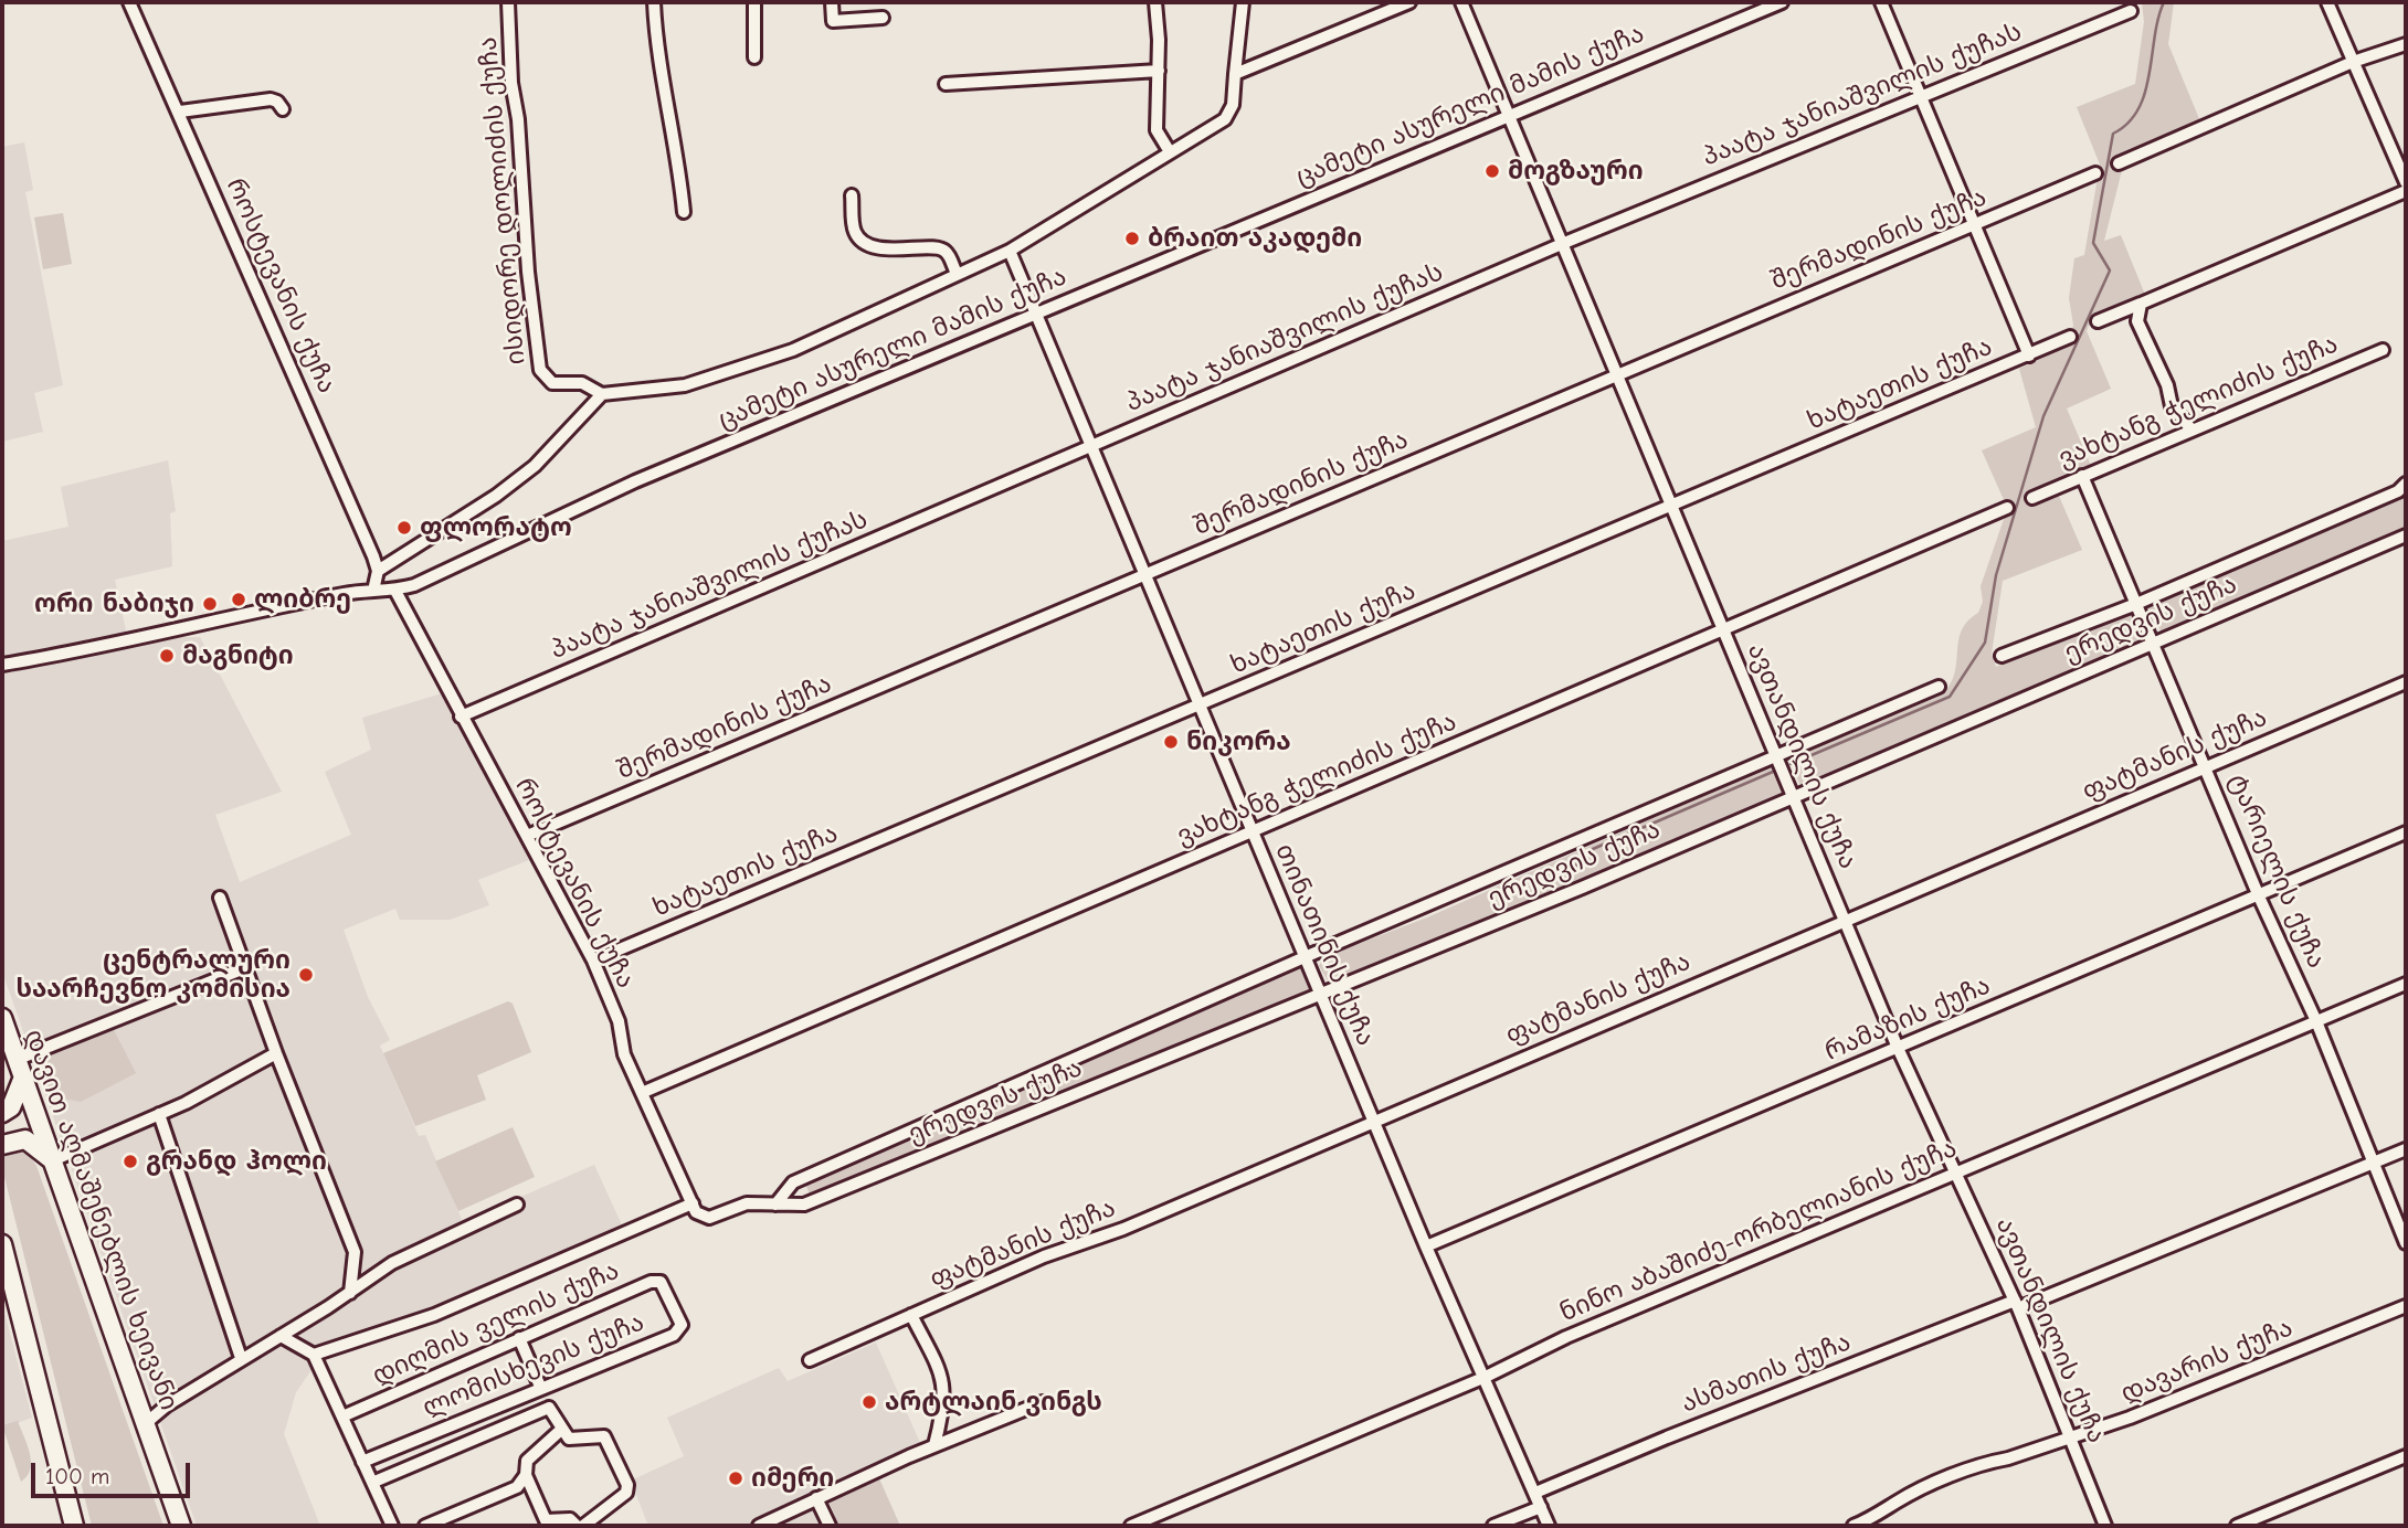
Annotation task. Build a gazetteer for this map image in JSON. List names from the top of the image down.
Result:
{
  "streets": {
    "highway": ["დავით აღმაშენებლის ხეივანი"],
    "street": [
      "პაატა ჯანიაშვილის ქუჩას",
      "ცამეტი ასურელი მამის ქუჩა",
      "ისიდორე დოლიძის ქუჩა",
      "შერმადინის ქუჩა",
      "როსტევანის ქუჩა",
      "ხატაეთის ქუჩა",
      "ვახტანგ ჭელიძის ქუჩა",
      "ერედვის ქუჩა",
      "ფატმანის ქუჩა",
      "ავთანდილის ქუჩა",
      "ტარიელის ქუჩა",
      "თინათინის ქუჩა",
      "რამაზის ქუჩა",
      "ნინო აბაშიძე-ორბელიანის ქუჩა",
      "დიღმის ველის ქუჩა",
      "დავარის ქუჩა",
      "ლომისხევის ქუჩა",
      "ასმათის ქუჩა"
    ]
  },
  "crossings": [
    ["პაატა ჯანიაშვილის ქუჩას", "როსტევანის ქუჩა"],
    ["პაატა ჯანიაშვილის ქუჩას", "ავთანდილის ქუჩა"],
    ["პაატა ჯანიაშვილის ქუჩას", "თინათინის ქუჩა"],
    ["ცამეტი ასურელი მამის ქუჩა", "როსტევანის ქუჩა"],
    ["ცამეტი ასურელი მამის ქუჩა", "ავთანდილის ქუჩა"],
    ["ცამეტი ასურელი მამის ქუჩა", "თინათინის ქუჩა"],
    ["შერმადინის ქუჩა", "როსტევანის ქუჩა"],
    ["შერმადინის ქუჩა", "ავთანდილის ქუჩა"],
    ["შერმადინის ქუჩა", "თინათინის ქუჩა"],
    ["როსტევანის ქუჩა", "ხატაეთის ქუჩა"],
    ["როსტევანის ქუჩა", "ვახტანგ ჭელიძის ქუჩა"],
    ["ხატაეთის ქუჩა", "ავთანდილის ქუჩა"],
    ["ხატაეთის ქუჩა", "თინათინის ქუჩა"],
    ["ვახტანგ ჭელიძის ქუჩა", "ავთანდილის ქუჩა"],
    ["ვახტანგ ჭელიძის ქუჩა", "ტარიელის ქუჩა"],
    ["ვახტანგ ჭელიძის ქუჩა", "თინათინის ქუჩა"],
    ["ერედვის ქუჩა", "ავთანდილის ქუჩა"],
    ["ერედვის ქუჩა", "ტარიელის ქუჩა"],
    ["ერედვის ქუჩა", "თინათინის ქუჩა"],
    ["ფატმანის ქუჩა", "ავთანდილის ქუჩა"],
    ["ფატმანის ქუჩა", "ტარიელის ქუჩა"],
    ["ფატმანის ქუჩა", "თინათინის ქუჩა"],
    ["ავთანდილის ქუჩა", "რამაზის ქუჩა"],
    ["ავთანდილის ქუჩა", "ნინო აბაშიძე-ორბელიანის ქუჩა"],
    ["ავთანდილის ქუჩა", "დავარის ქუჩა"],
    ["ავთანდილის ქუჩა", "ასმათის ქუჩა"],
    ["ტარიელის ქუჩა", "რამაზის ქუჩა"],
    ["ტარიელის ქუჩა", "ნინო აბაშიძე-ორბელიანის ქუჩა"],
    ["ტარიელის ქუჩა", "ასმათის ქუჩა"],
    ["თინათინის ქუჩა", "რამაზის ქუჩა"],
    ["თინათინის ქუჩა", "ნინო აბაშიძე-ორბელიანის ქუჩა"],
    ["თინათინის ქუჩა", "ასმათის ქუჩა"],
    ["დიღმის ველის ქუჩა", "ლომისხევის ქუჩა"]
  ],
  "places": [
    "მოგზაური",
    "ბრაით აკადემი",
    "ფლორატო",
    "ლიბრე",
    "ორი ნაბიჯი",
    "მაგნიტი",
    "ნიკორა",
    "ცენტრალური საარჩევნო კომისია",
    "გრანდ ჰოლი",
    "არტლაინ ვინგს",
    "იმერი"
  ],
  "scale_bar": "100 m"
}
